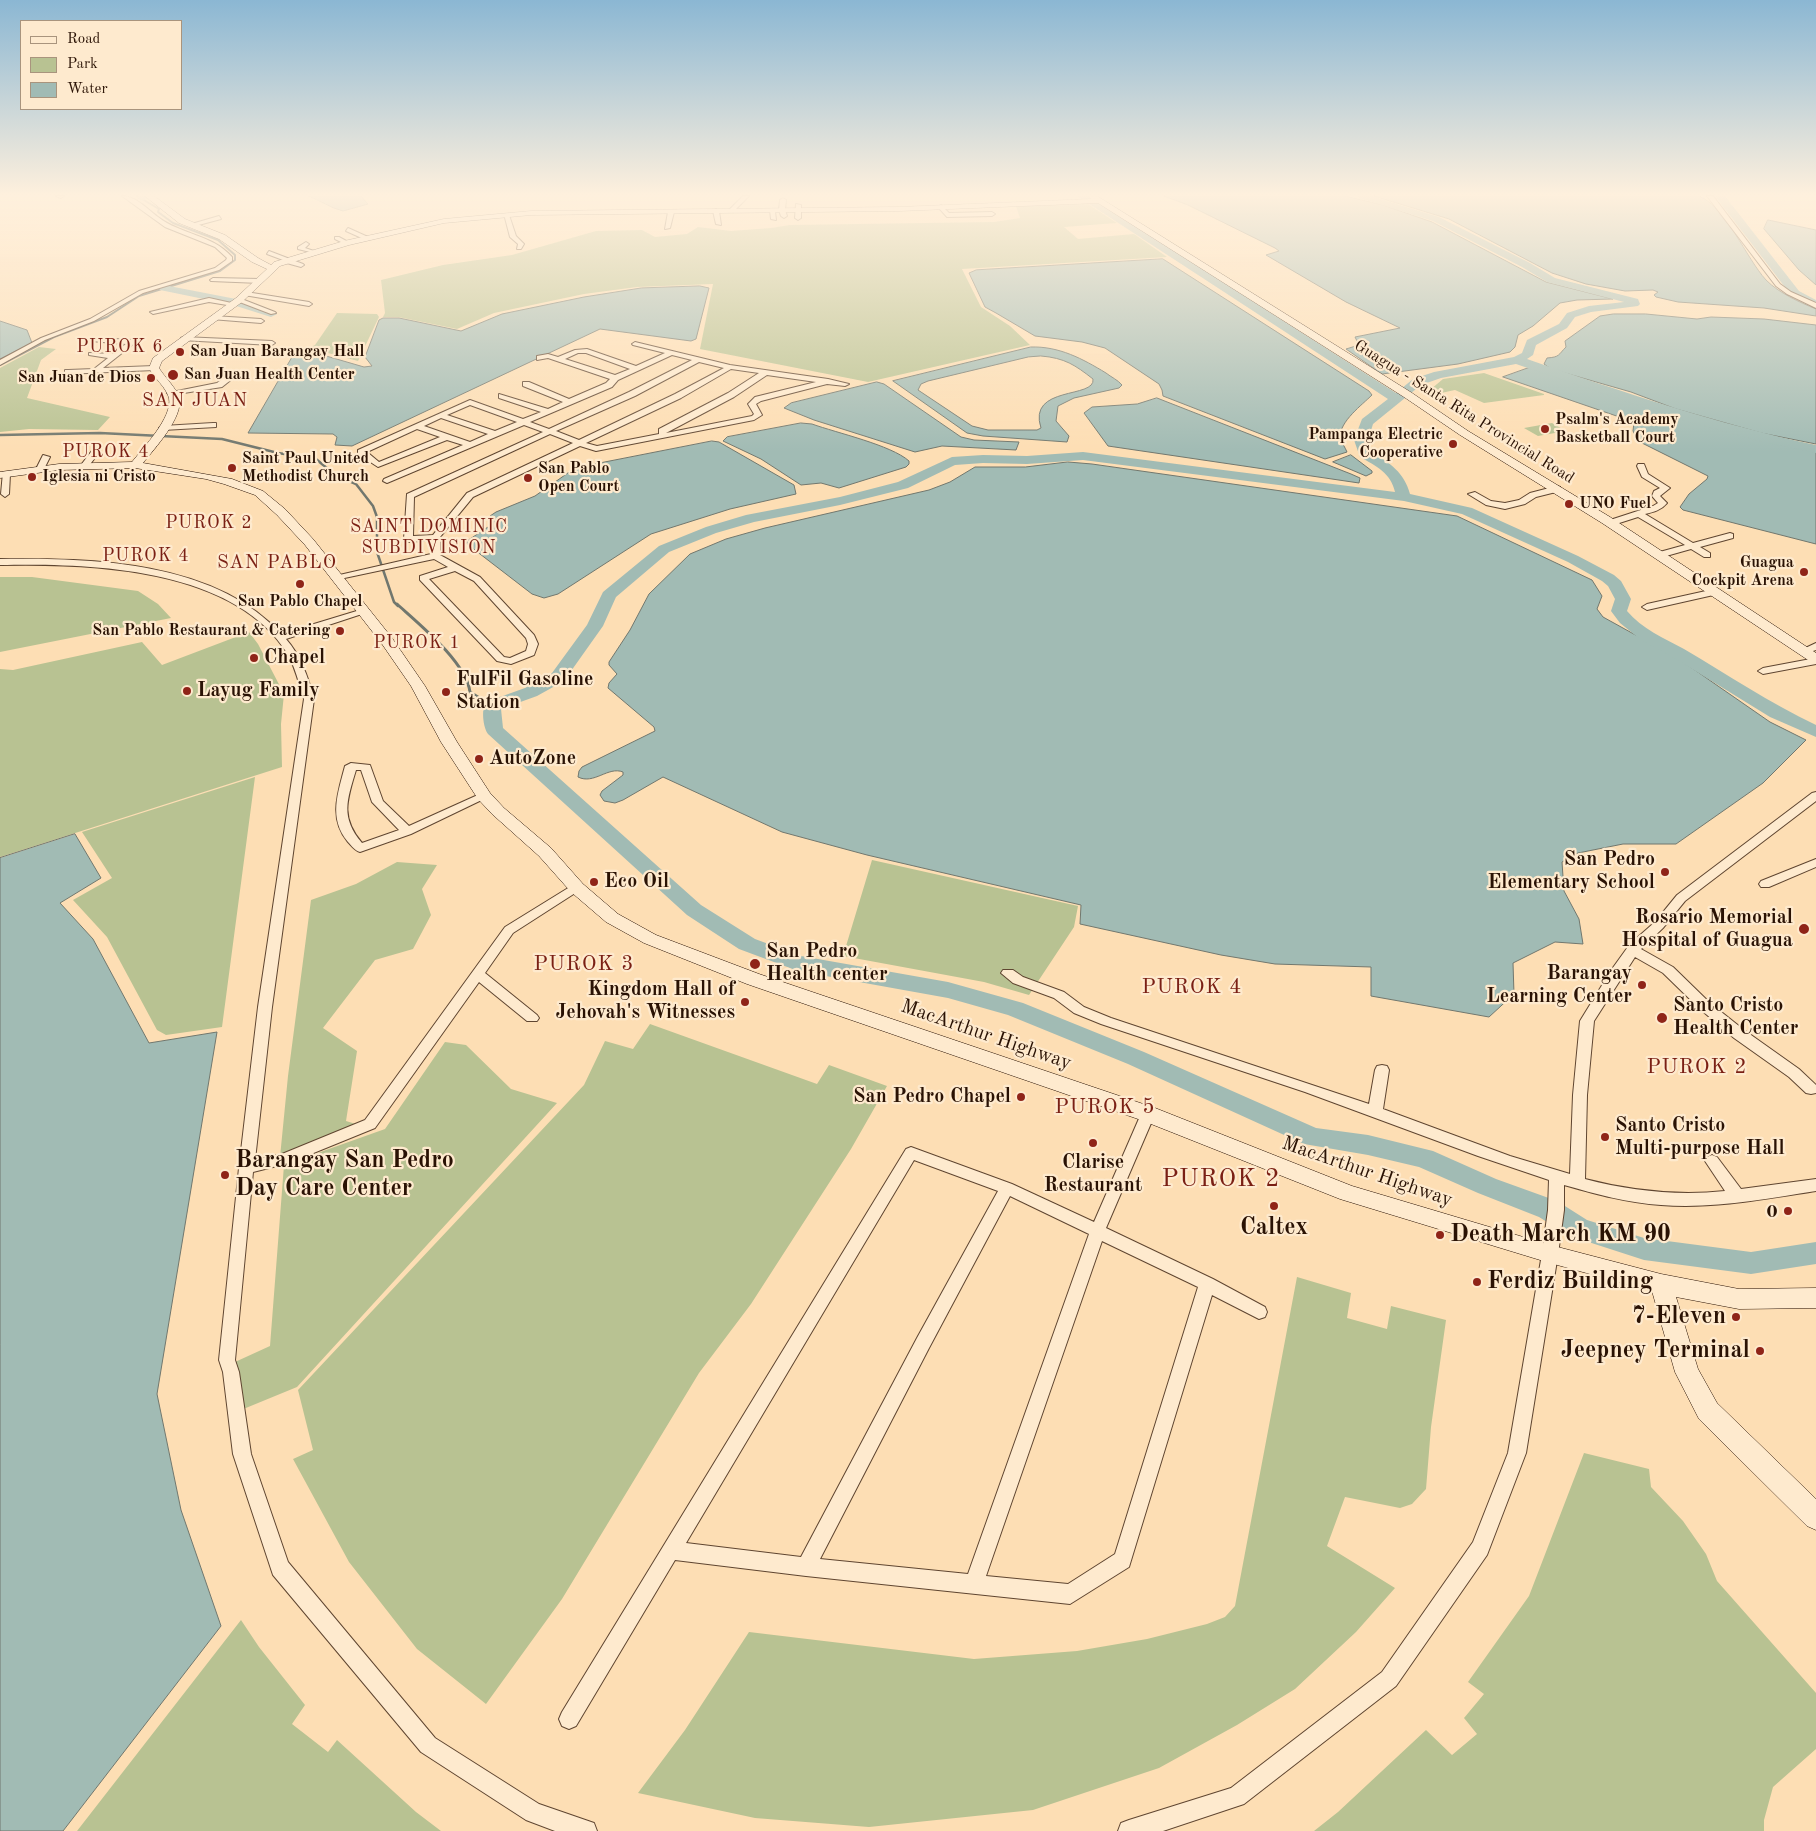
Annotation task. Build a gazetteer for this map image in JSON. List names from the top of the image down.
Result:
{
  "streets": {
    "main road": ["Guagua - Santa Rita Provincial Road", "MacArthur Highway"]
  },
  "districts": [
    "PUROK 6",
    "SAN JUAN",
    "PUROK 4",
    "PUROK 2",
    "SAINT DOMINIC SUBDIVISION",
    "PUROK 4",
    "SAN PABLO",
    "PUROK 1",
    "PUROK 3",
    "PUROK 4",
    "PUROK 2",
    "PUROK 5",
    "PUROK 2"
  ],
  "places": [
    "San Juan Barangay Hall",
    "San Juan Health Center",
    "San Juan de Dios",
    "Psalm's Academy Basketball Court",
    "Pampanga Electric Cooperative",
    "Saint Paul United Methodist Church",
    "Iglesia ni Cristo",
    "San Pablo Open Court",
    "UNO Fuel",
    "Guagua Cockpit Arena",
    "San Pablo Chapel",
    "San Pablo Restaurant & Catering",
    "Chapel",
    "Layug Family",
    "FulFil Gasoline Station",
    "AutoZone",
    "San Pedro Elementary School",
    "Eco Oil",
    "Rosario Memorial Hospital of Guagua",
    "San Pedro Health center",
    "Barangay Learning Center",
    "Kingdom Hall of Jehovah's Witnesses",
    "Santo Cristo Health Center",
    "San Pedro Chapel",
    "Santo Cristo Multi-purpose Hall",
    "Clarise Restaurant",
    "Barangay San Pedro Day Care Center",
    "Caltex",
    "o",
    "Death March KM 90",
    "Ferdiz Building",
    "7-Eleven",
    "Jeepney Terminal"
  ],
  "legend": ["Road", "Park", "Water"]
}
